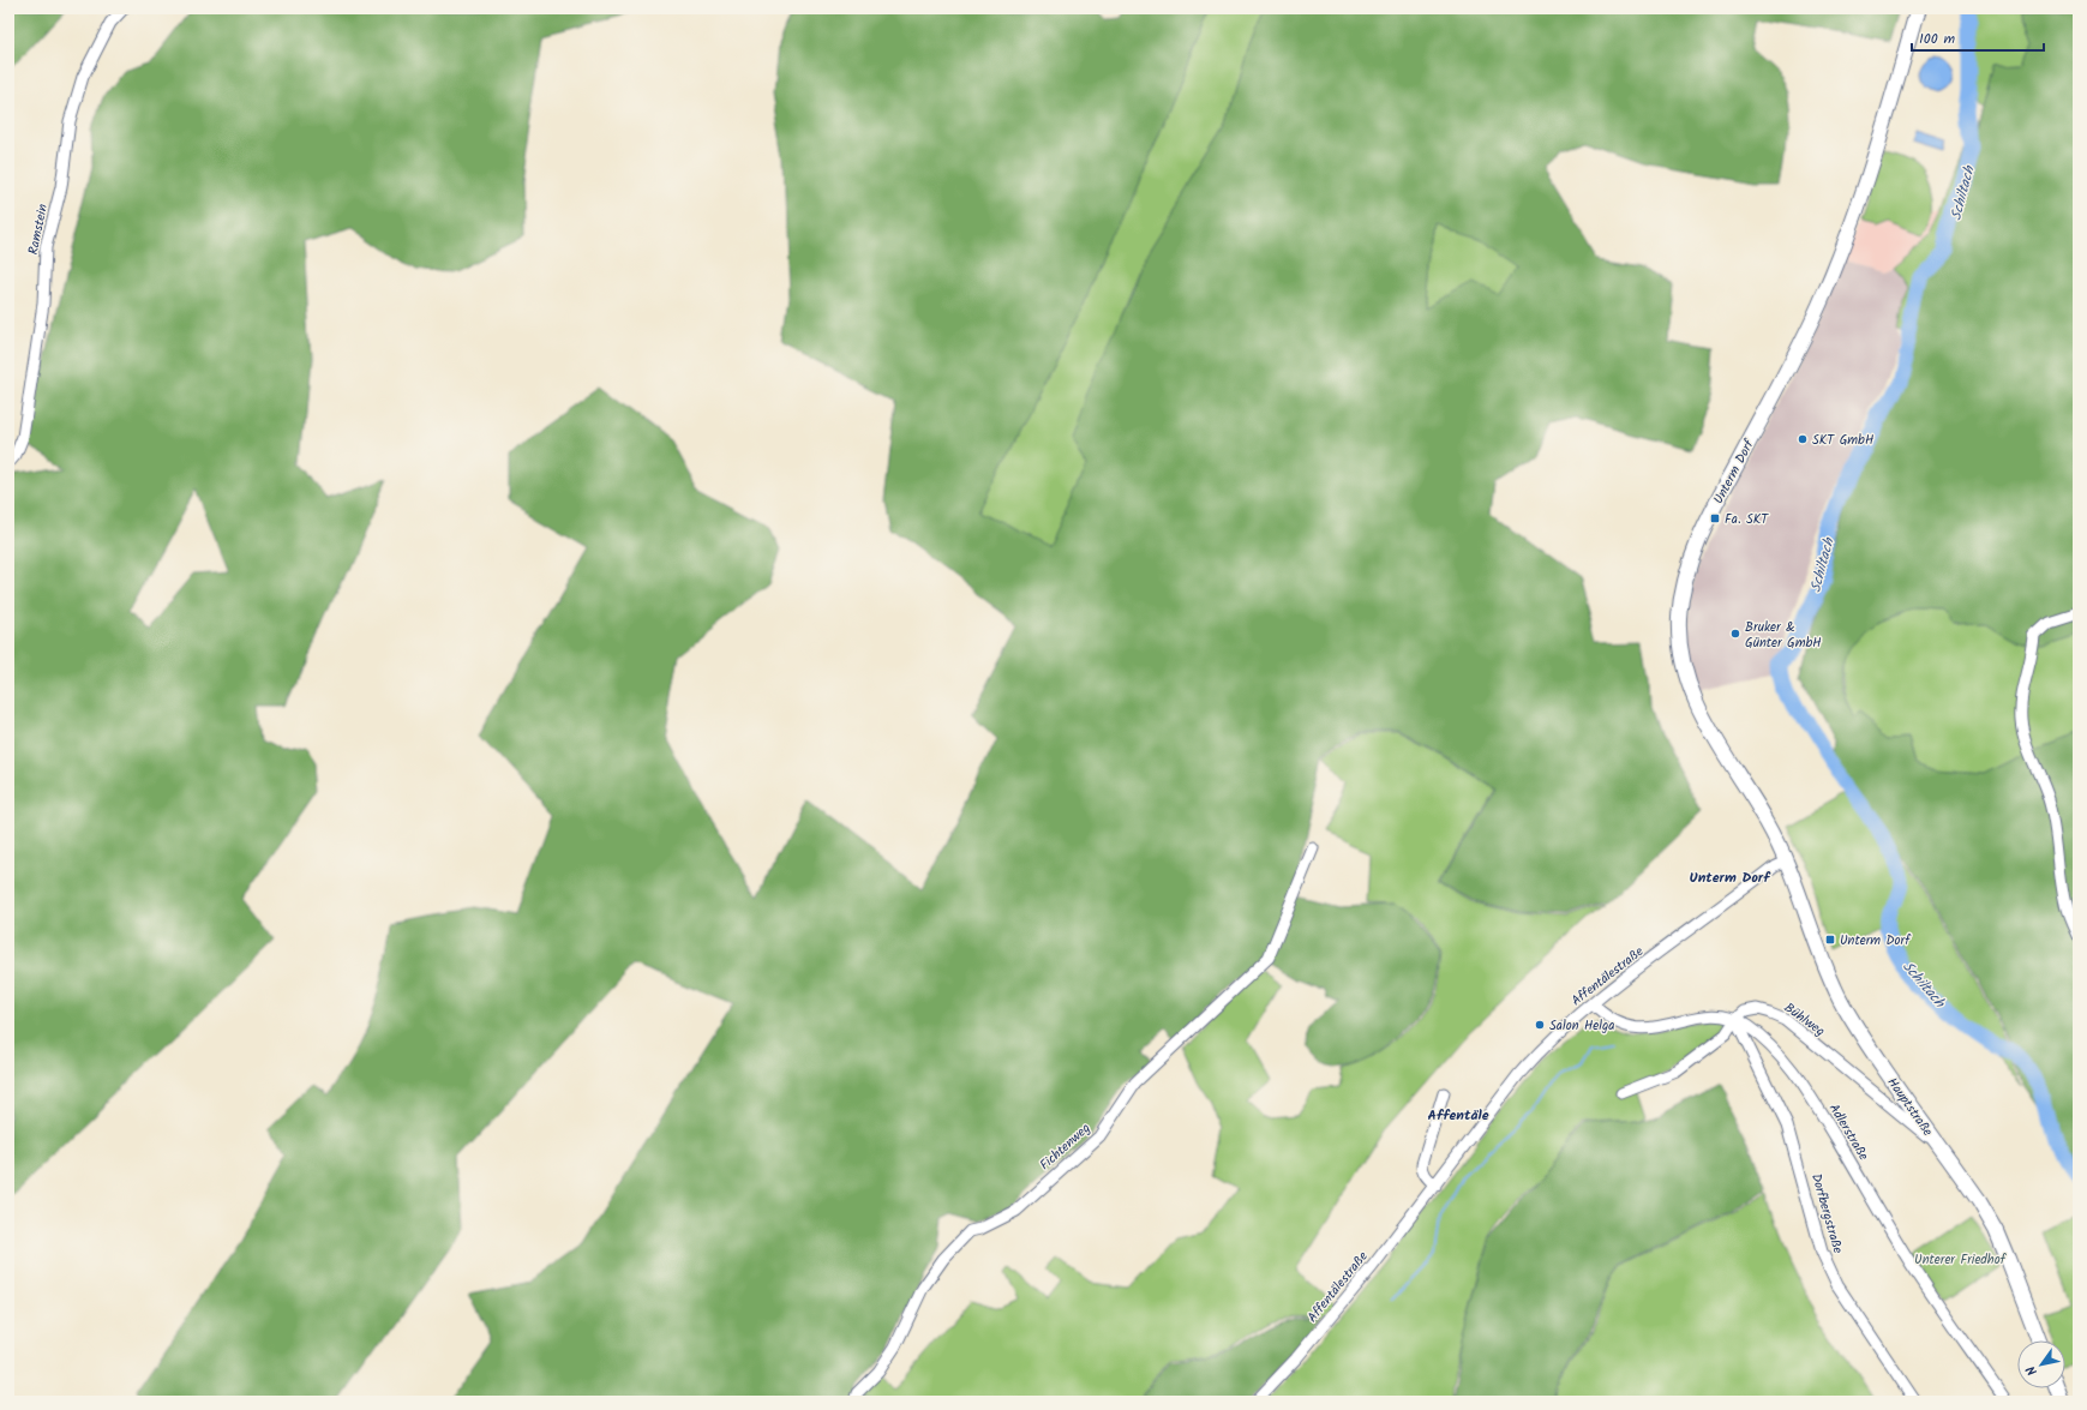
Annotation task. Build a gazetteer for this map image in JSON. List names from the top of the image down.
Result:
{
  "streets": {
    "main road": ["Unterm Dorf", "Hauptstraße"],
    "street": [
      "Ramstein",
      "Affentälestraße",
      "Bühlweg",
      "Adlerstraße",
      "Fichtenweg",
      "Dorfbergstraße"
    ]
  },
  "crossings": [
    ["Unterm Dorf", "Affentälestraße"],
    ["Unterm Dorf", "Hauptstraße"],
    ["Affentälestraße", "Hauptstraße"],
    ["Affentälestraße", "Adlerstraße"],
    ["Bühlweg", "Hauptstraße"],
    ["Bühlweg", "Adlerstraße"],
    ["Bühlweg", "Dorfbergstraße"],
    ["Adlerstraße", "Dorfbergstraße"]
  ],
  "districts": ["Unterm Dorf", "Affentäle"],
  "water": ["Schiltach"],
  "parks": ["Unterer Friedhof"],
  "places": {
    "other": ["SKT GmbH", "Bruker & Günter GmbH", "Salon Helga"],
    "transit": ["Fa. SKT", "Unterm Dorf"]
  },
  "scale_bar": "100 m",
  "north": "bottom left"
}
